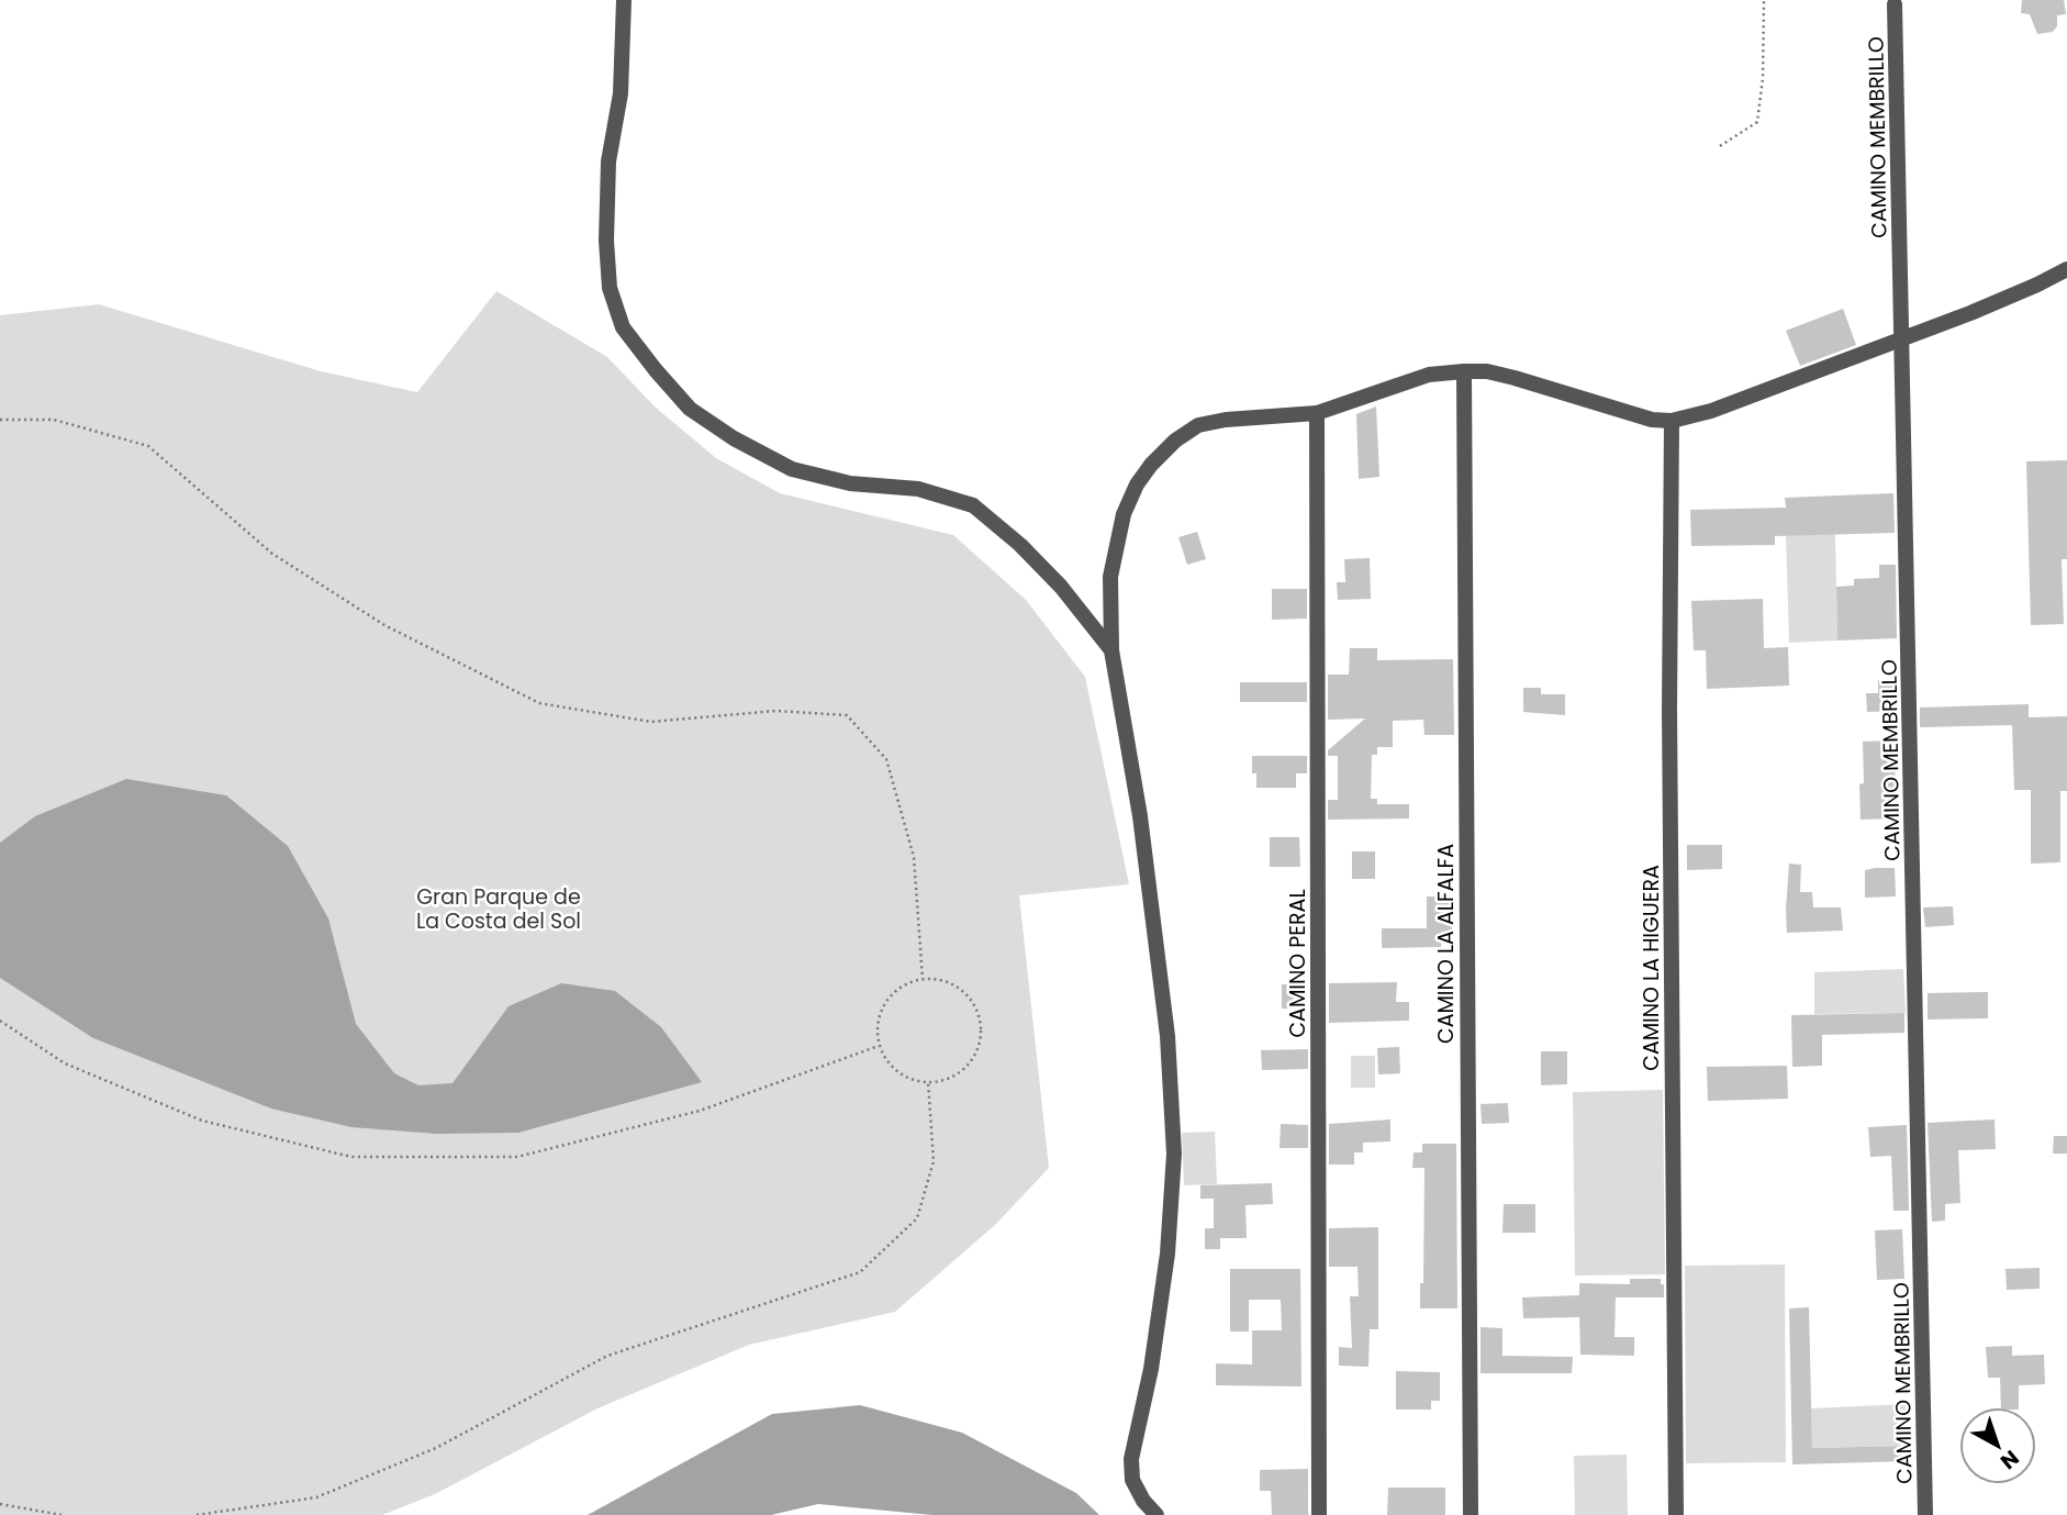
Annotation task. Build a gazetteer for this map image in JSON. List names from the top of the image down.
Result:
{
  "streets": {
    "street": [
      "CAMINO MEMBRILLO",
      "CAMINO LA ALFALFA",
      "CAMINO PERAL",
      "CAMINO LA HIGUERA"
    ]
  },
  "parks": ["Gran Parque de La Costa del Sol"],
  "north": "bottom right"
}
